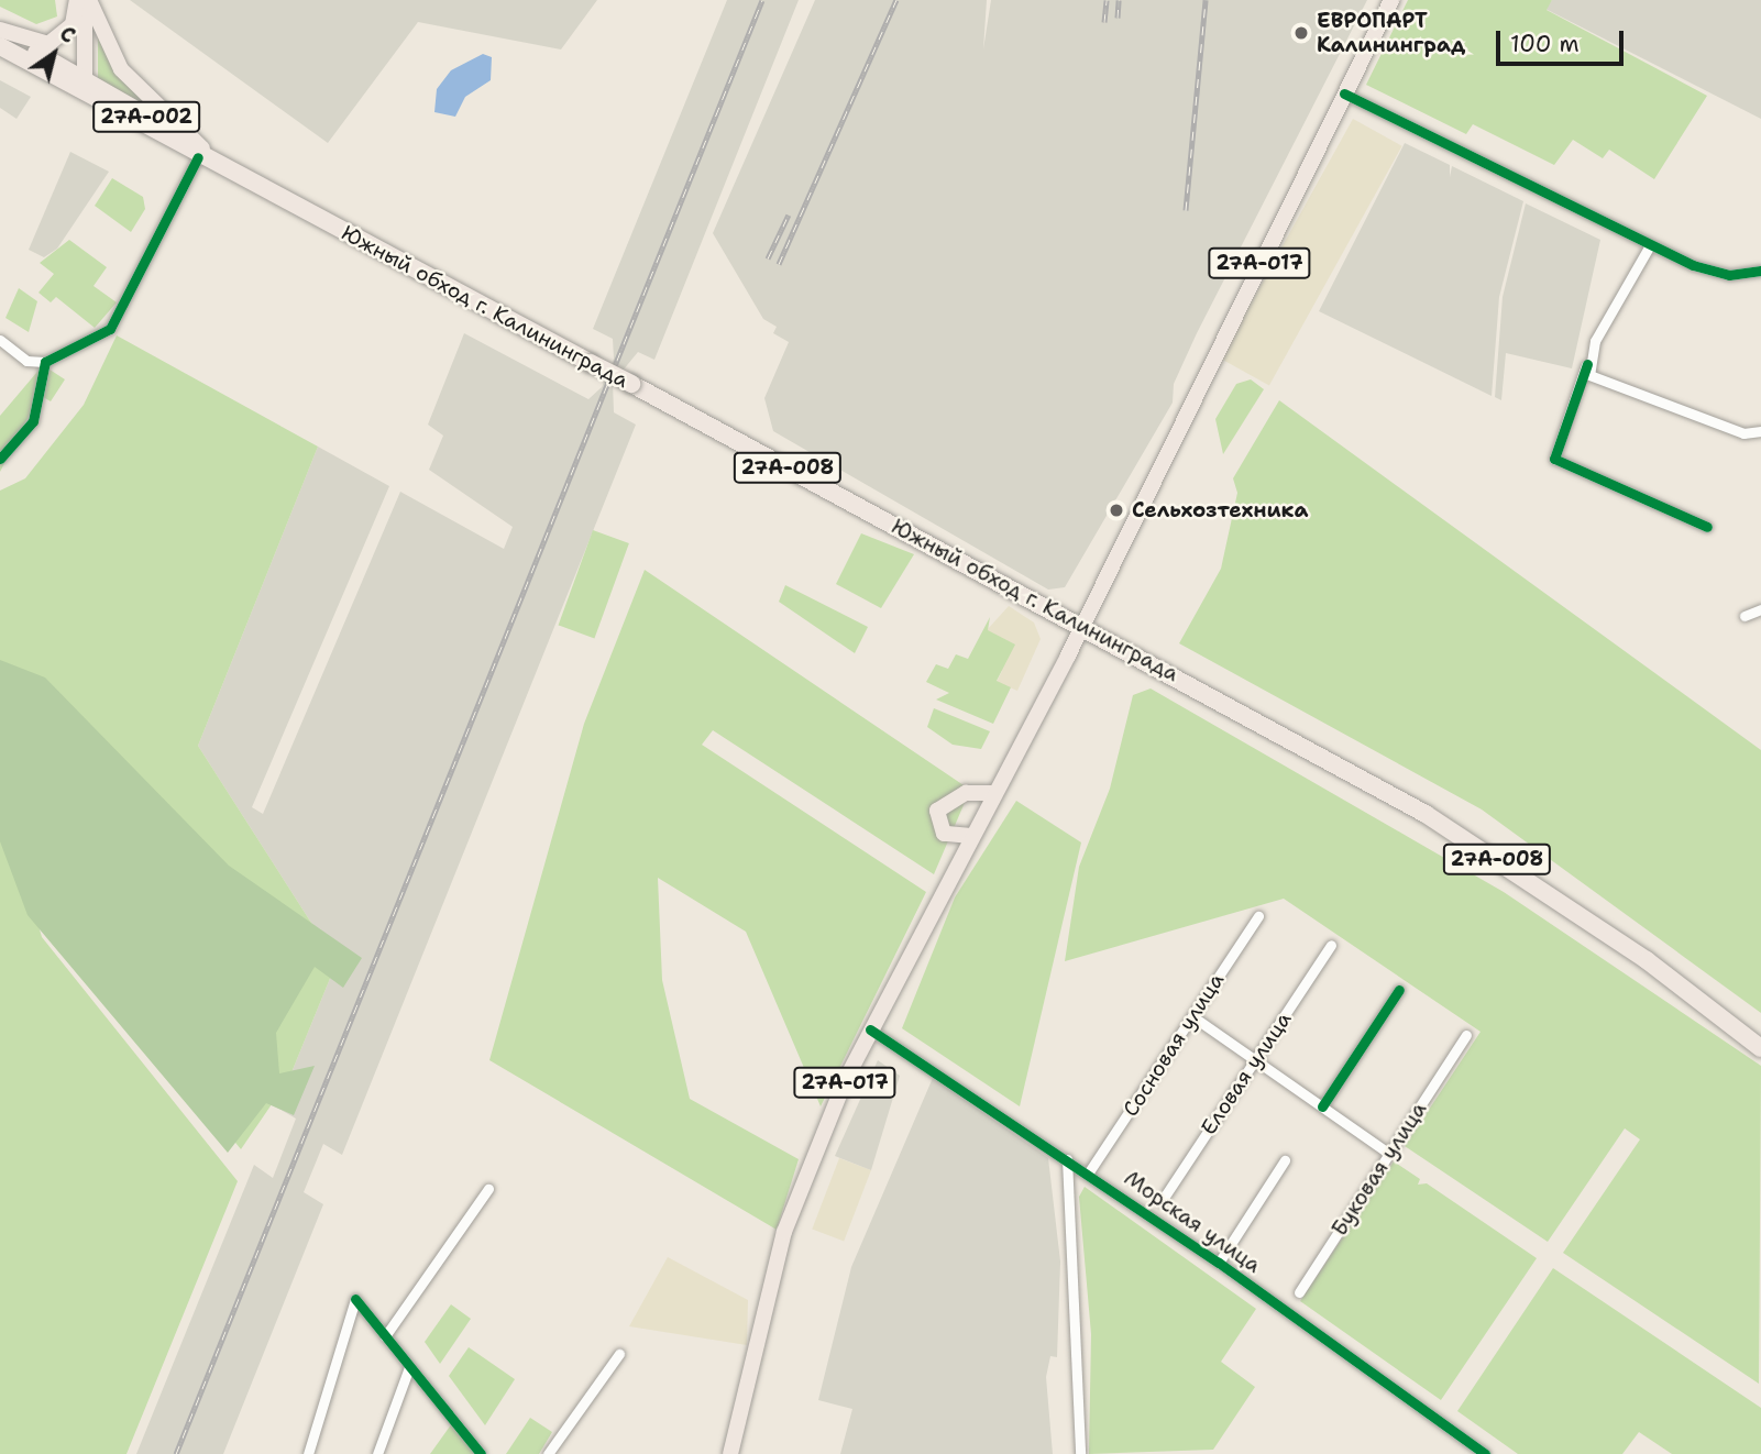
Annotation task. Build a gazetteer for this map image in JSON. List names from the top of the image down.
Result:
{
  "streets": {
    "highway": ["27А-002", "Южный обход г. Калининграда", "27А-008"],
    "main road": ["27А-017"],
    "street": [
      "Сосновая улица",
      "Еловая улица",
      "Буковая улица",
      "Морская улица"
    ]
  },
  "crossings": [
    ["27А-002", "Южный обход г. Калининграда"],
    ["27А-002", "27А-008"],
    ["27А-017", "Южный обход г. Калининграда"],
    ["27А-017", "Морская улица"],
    ["Южный обход г. Калининграда", "27А-008"],
    ["Сосновая улица", "Морская улица"]
  ],
  "places": ["ЕВРОПАРТ Калининград", "Сельхозтехника"],
  "scale_bar": "100 m",
  "north": "top right"
}
